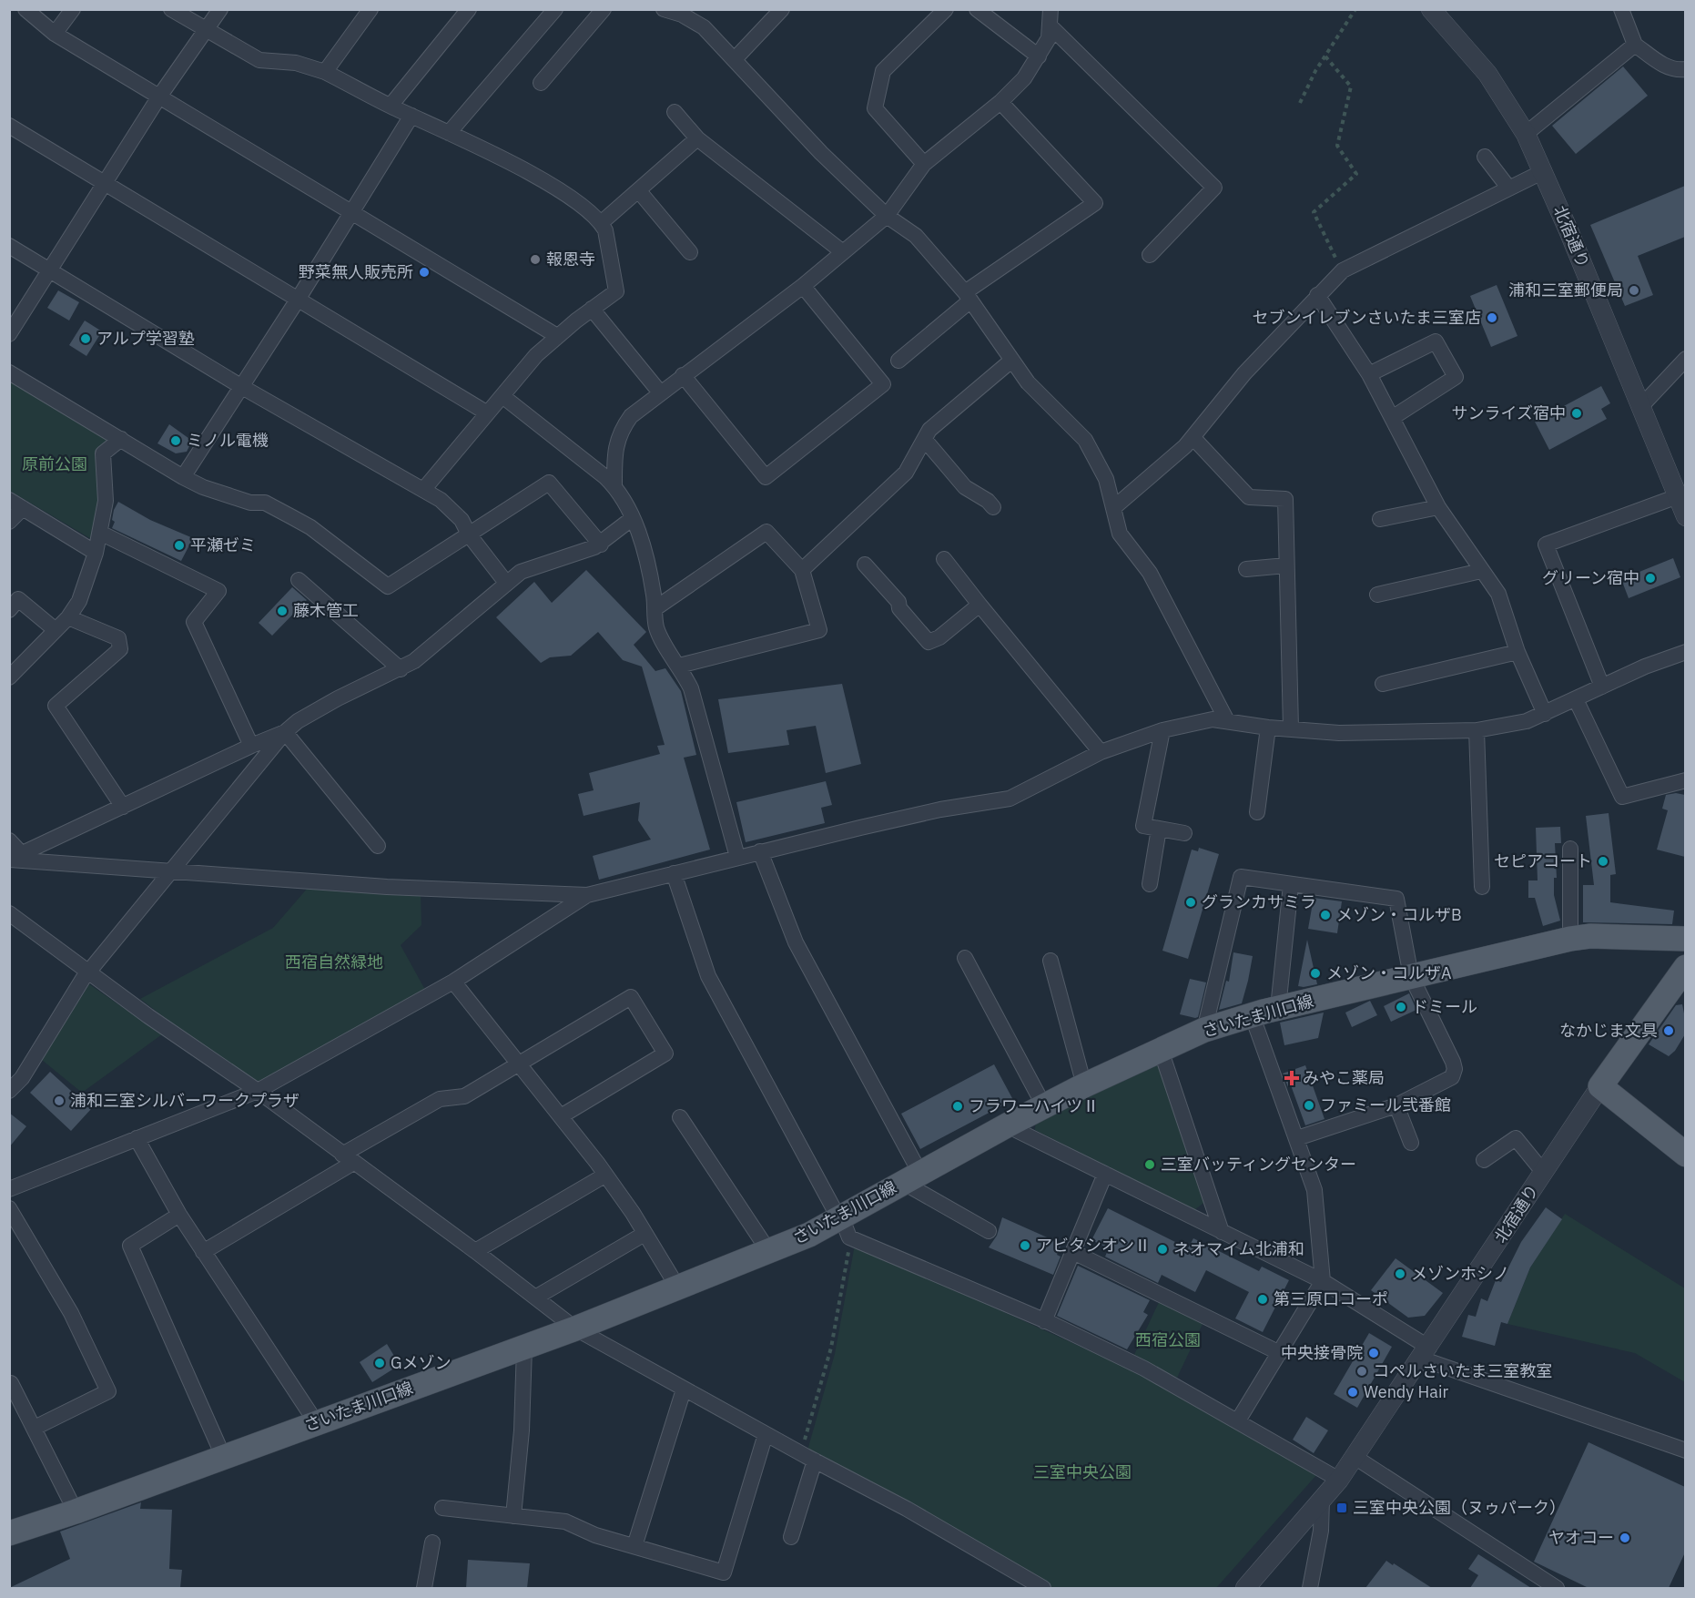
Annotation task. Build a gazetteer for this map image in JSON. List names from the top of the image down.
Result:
{
  "streets": {
    "main road": ["北宿通り", "さいたま川口線"]
  },
  "parks": [
    "原前公園",
    "西宿自然緑地",
    "西宿公園",
    "三室中央公園"
  ],
  "places": {
    "other": [
      "報恩寺",
      "野菜無人販売所",
      "浦和三室郵便局",
      "セブンイレブンさいたま三室店",
      "アルプ学習塾",
      "サンライズ宿中",
      "ミノル電機",
      "平瀬ゼミ",
      "グリーン宿中",
      "藤木管工",
      "セピアコート",
      "グランカサミラ",
      "メゾン・コルザB",
      "メゾン・コルザA",
      "ドミール",
      "なかじま文具",
      "浦和三室シルバーワークプラザ",
      "ファミール弐番館",
      "フラワーハイツⅡ",
      "三室バッティングセンター",
      "アビタシオンⅡ",
      "ネオマイム北浦和",
      "メゾンホシノ",
      "第三原口コーポ",
      "中央接骨院",
      "Gメゾン",
      "コペルさいたま三室教室",
      "Wendy Hair",
      "ヤオコー"
    ],
    "health": ["みやこ薬局"],
    "transit": ["三室中央公園（ヌゥパーク）"]
  }
}
